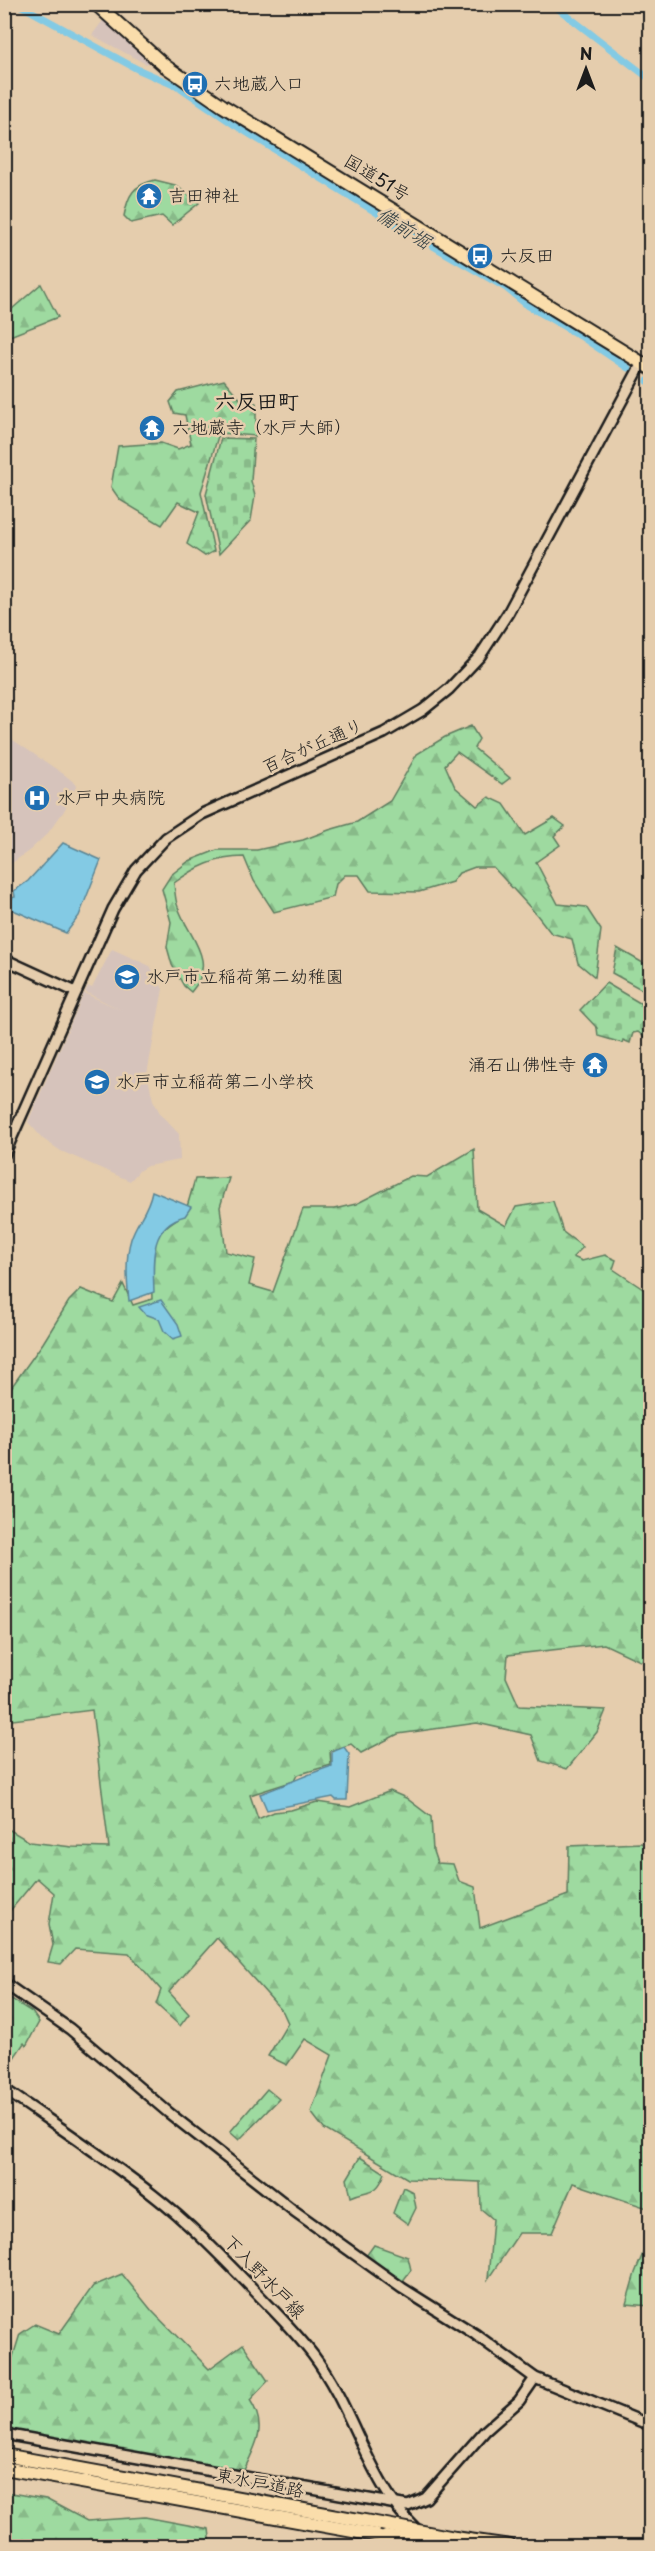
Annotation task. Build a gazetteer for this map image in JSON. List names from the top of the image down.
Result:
{
  "streets": {
    "highway": ["国道51号", "東水戸道路"],
    "street": ["百合が丘通り", "下入野水戸線"]
  },
  "crossings": [
    ["国道51号", "百合が丘通り"]
  ],
  "districts": ["六反田町"],
  "water": ["備前堀"],
  "places": {
    "bus stop": ["六地蔵入口", "六反田"],
    "temple": ["吉田神社", "六地蔵寺（水戸大師）", "涌石山佛性寺"],
    "hospital": ["水戸中央病院"],
    "school or university": ["水戸市立稲荷第二幼稚園", "水戸市立稲荷第二小学校"]
  },
  "north": "top"
}
